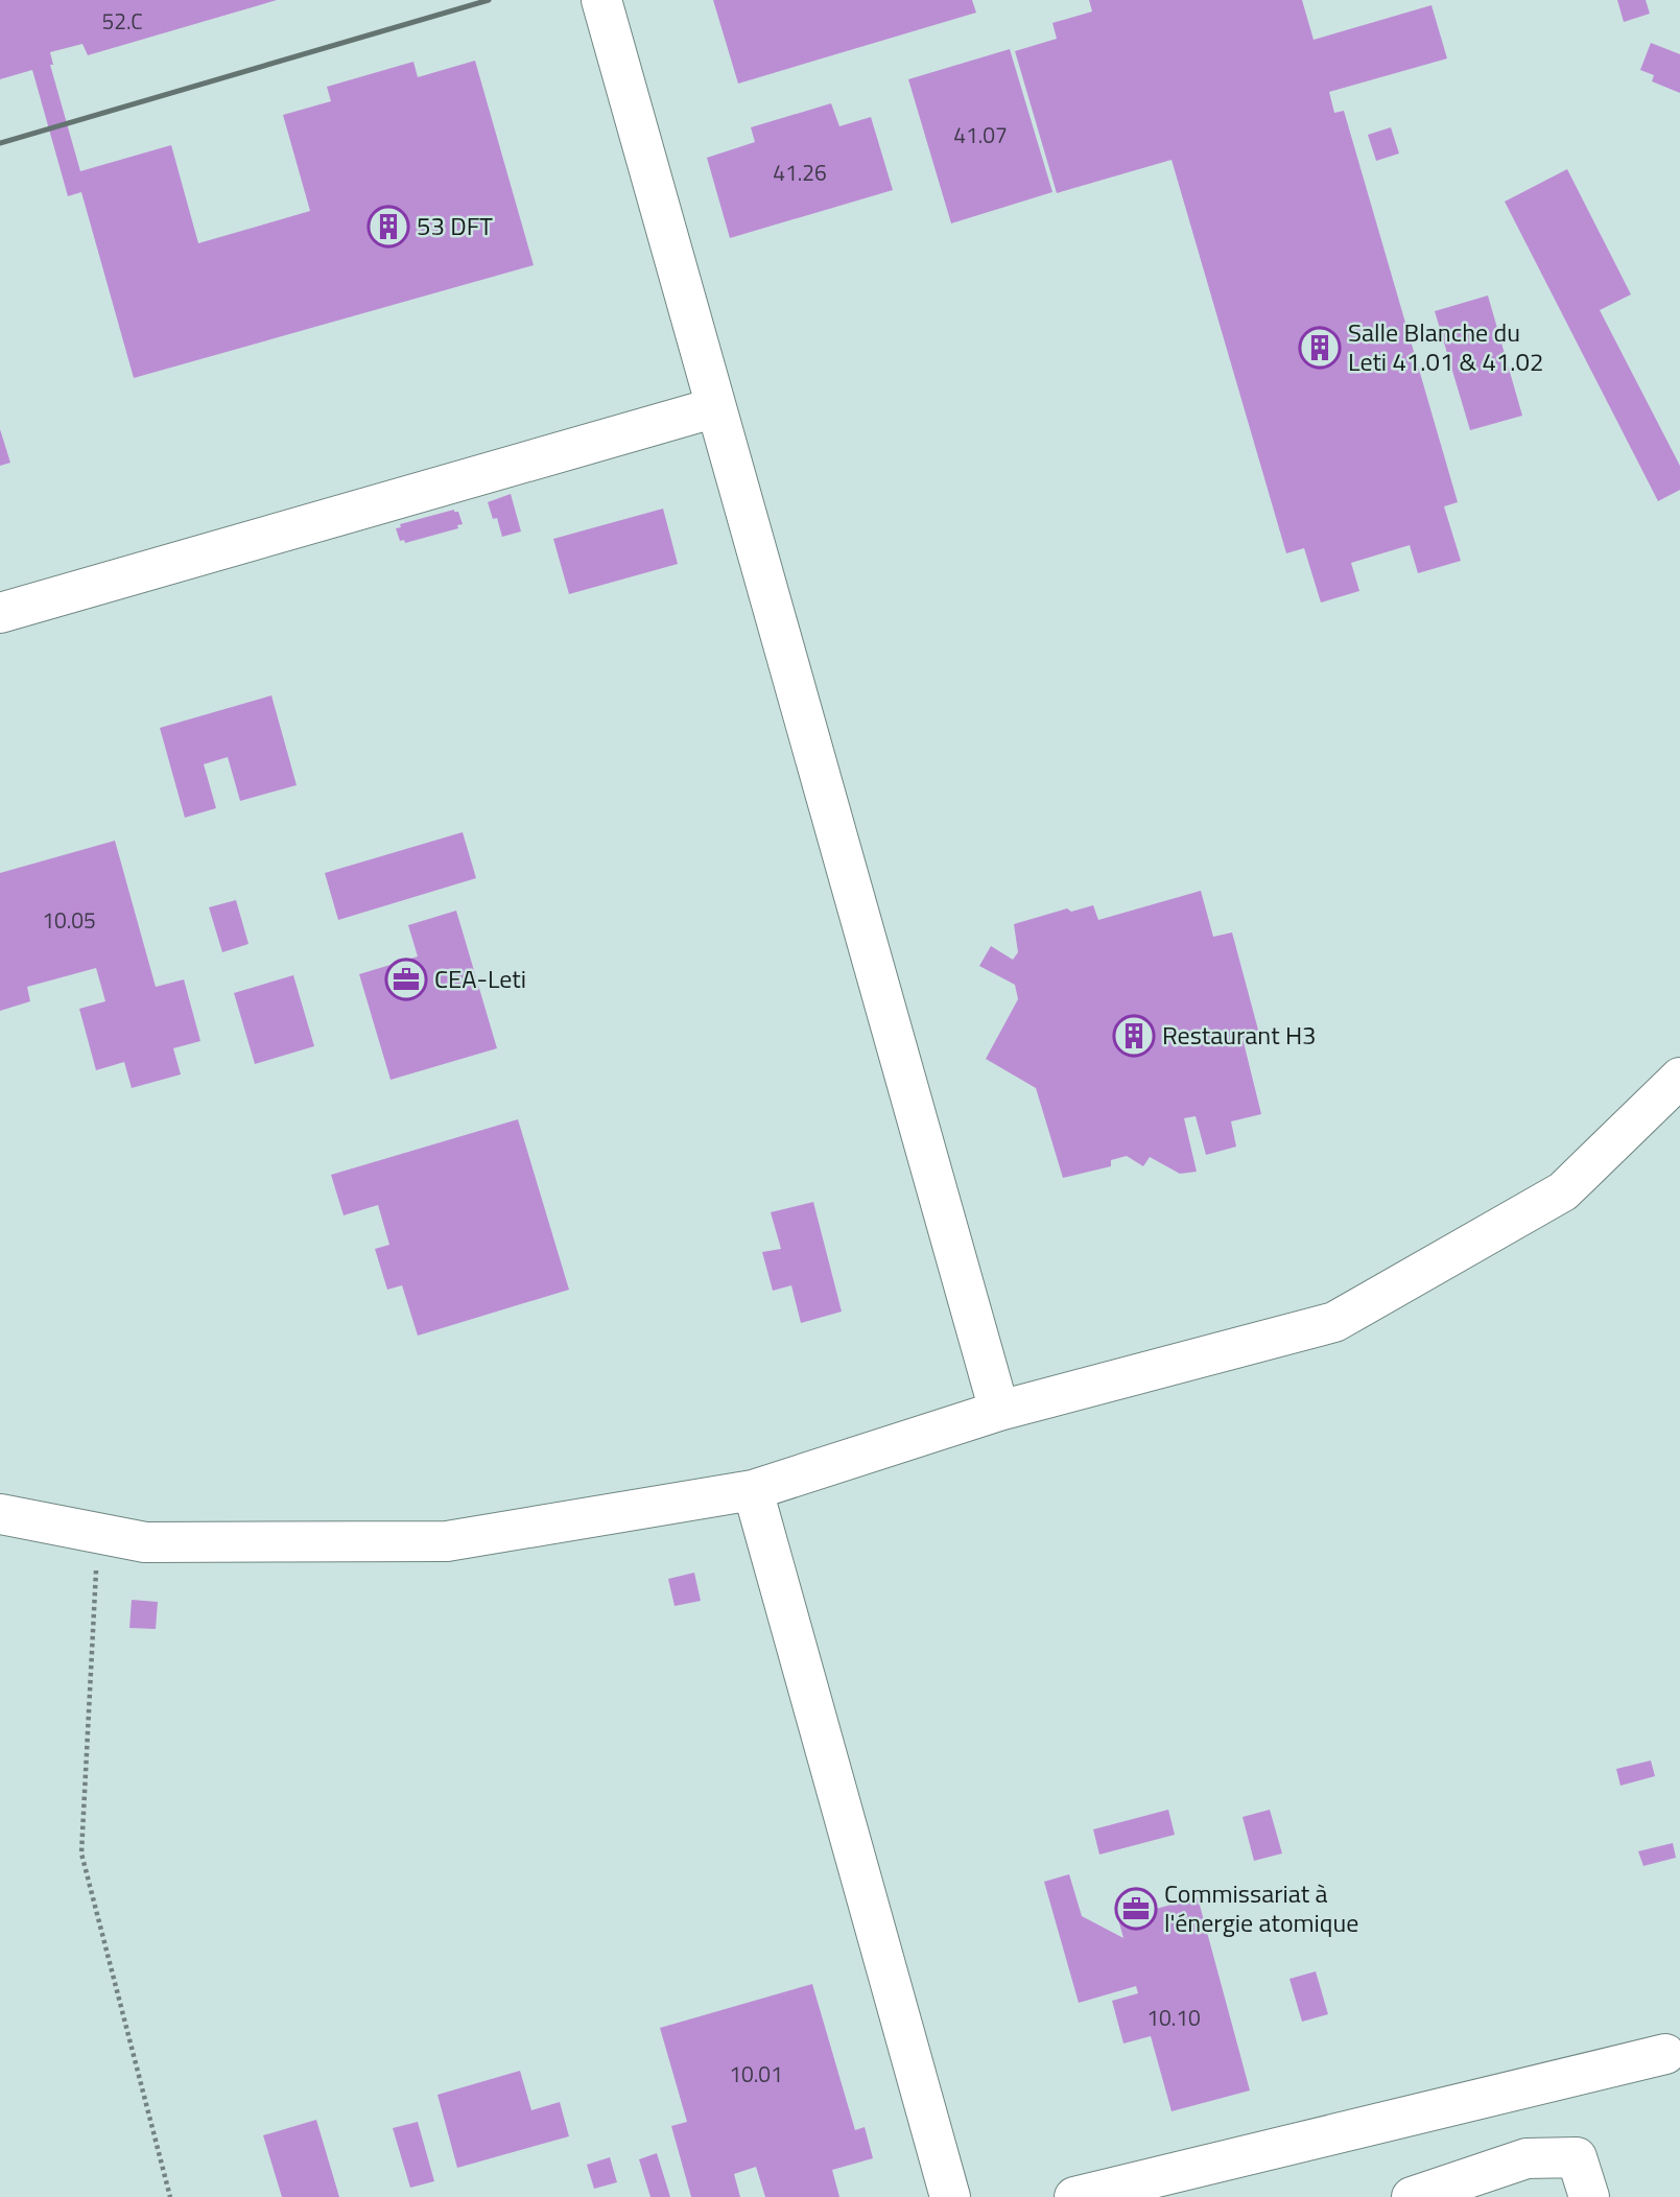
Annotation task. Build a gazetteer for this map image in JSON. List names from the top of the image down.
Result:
{
  "places": {
    "building": ["53 DFT", "Salle Blanche du Leti 41.01 & 41.02", "Restaurant H3"],
    "office": ["CEA-Leti", "Commissariat à l'énergie atomique"]
  },
  "house_numbers": [
    "52.C",
    "41.07",
    "41.26",
    "10.05",
    "10.10",
    "10.01"
  ]
}
